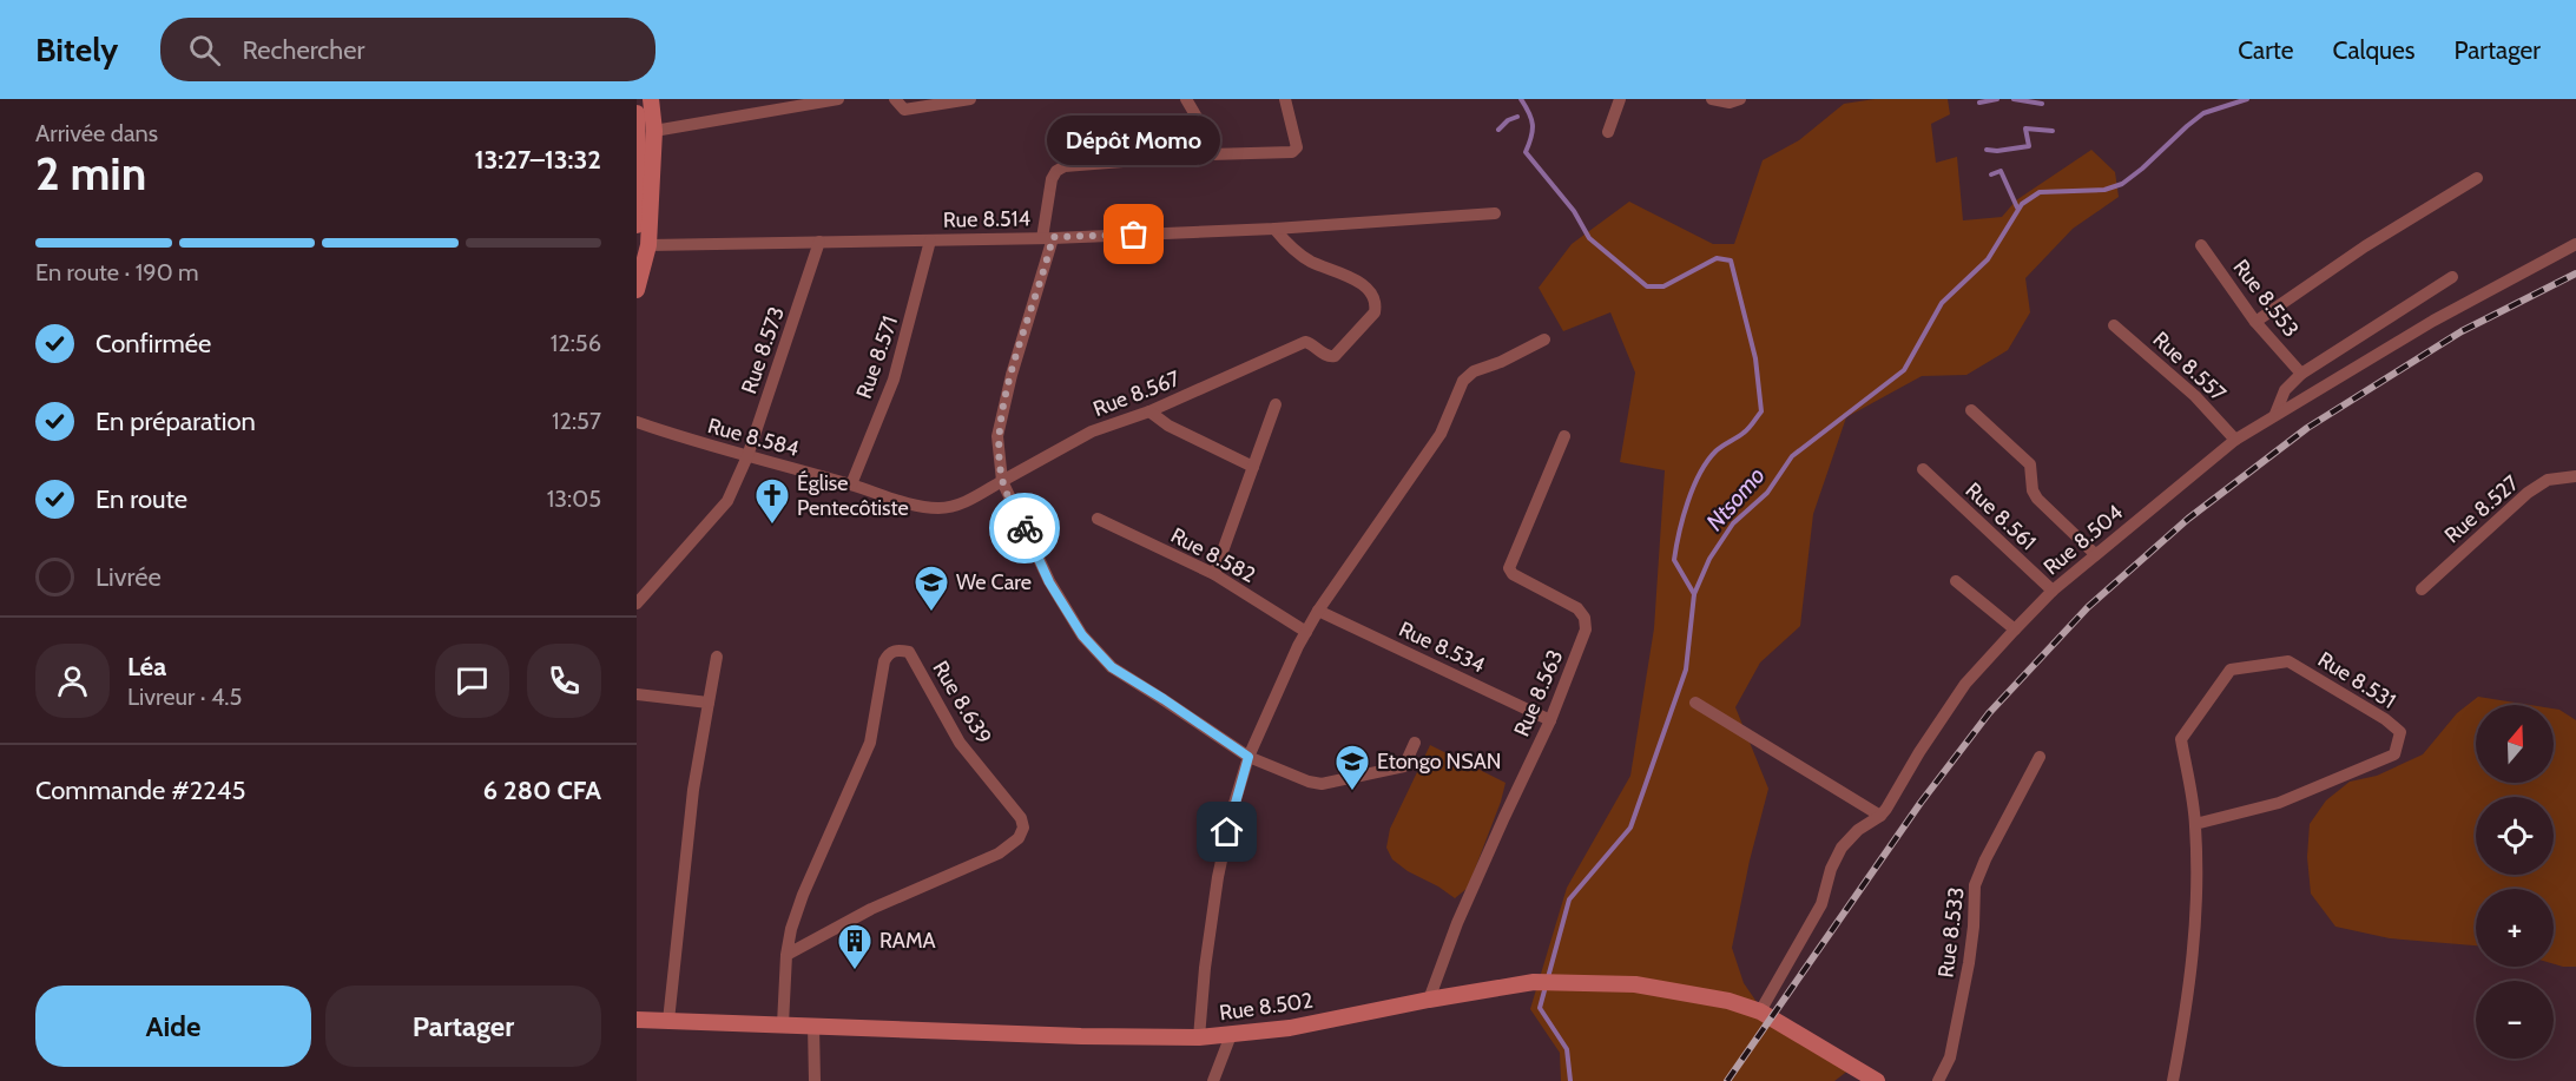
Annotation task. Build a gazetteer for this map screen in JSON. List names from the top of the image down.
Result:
{
  "streets": {
    "main road": ["Rue 8.502"],
    "street": [
      "Rue 8.514",
      "Rue 8.553",
      "Rue 8.573",
      "Rue 8.571",
      "Rue 8.557",
      "Rue 8.567",
      "Rue 8.584",
      "Rue 8.527",
      "Rue 8.561",
      "Rue 8.504",
      "Rue 8.582",
      "Rue 8.534",
      "Rue 8.531",
      "Rue 8.563",
      "Rue 8.639",
      "Rue 8.533"
    ]
  },
  "crossings": [
    ["Rue 8.514", "Rue 8.573"],
    ["Rue 8.514", "Rue 8.571"],
    ["Rue 8.514", "Rue 8.567"],
    ["Rue 8.573", "Rue 8.584"],
    ["Rue 8.571", "Rue 8.584"],
    ["Rue 8.557", "Rue 8.504"],
    ["Rue 8.567", "Rue 8.584"],
    ["Rue 8.561", "Rue 8.504"],
    ["Rue 8.504", "Rue 8.502"],
    ["Rue 8.534", "Rue 8.563"],
    ["Rue 8.563", "Rue 8.502"],
    ["Rue 8.639", "Rue 8.502"]
  ],
  "water": ["Ntsomo"],
  "places": {
    "other": ["Dépôt Momo"],
    "church": ["Église Pentecôtiste"],
    "school or university": ["We Care", "Etongo NSAN"],
    "building": ["RAMA"]
  },
  "north": "top",
  "page": {
    "header": "Bitely",
    "search": "Rechercher",
    "nav": ["Carte", "Calques", "Partager"],
    "heading": ["2 min", "Arrivée dans", "13:27–13:32"],
    "panel": [
      "Léa",
      "Livreur · 4.5",
      "Commande #2245",
      "6 280 CFA"
    ],
    "bubble": "Dépôt Momo",
    "bar": "En route · 190 m",
    "list": [
      ["Confirmée", "12:56"],
      ["En préparation", "12:57"],
      ["En route", "13:05"],
      "Livrée"
    ],
    "map_buttons": ["+", "−"],
    "buttons": ["Aide", "Partager"]
  }
}
